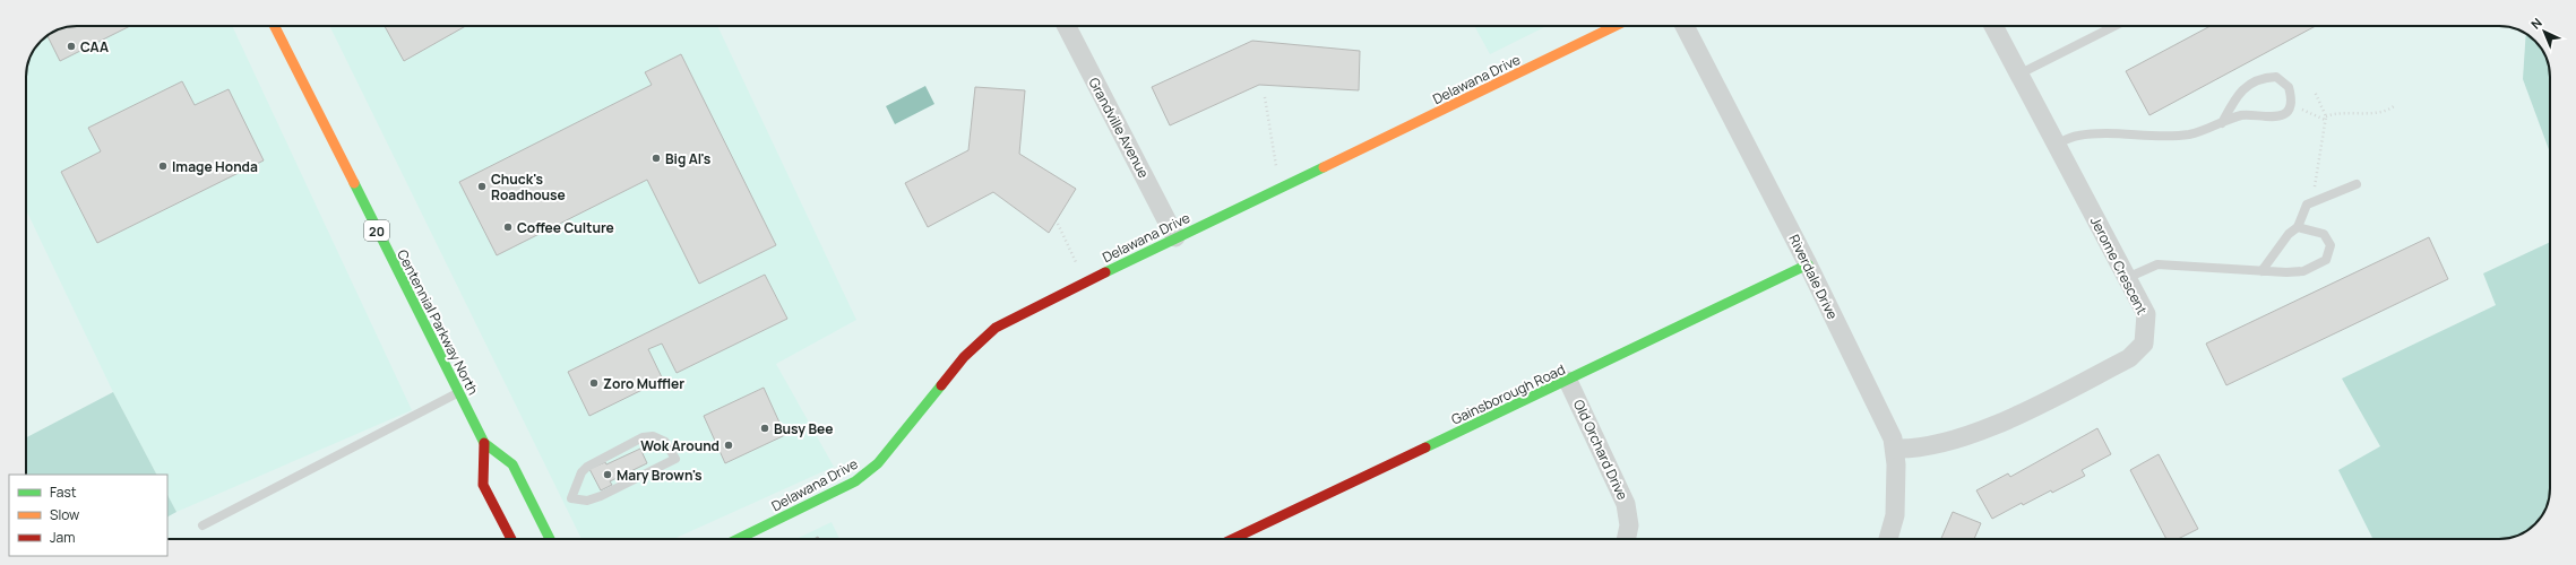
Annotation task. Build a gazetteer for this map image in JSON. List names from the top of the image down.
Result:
{
  "streets": {
    "street": [
      "Delawana Drive",
      "Grandville Avenue",
      "20",
      "Jerome Crescent",
      "Riverdale Drive",
      "Centennial Parkway North",
      "Gainsborough Road",
      "Old Orchard Drive"
    ]
  },
  "crossings": [
    ["Delawana Drive", "Grandville Avenue"],
    ["Jerome Crescent", "Riverdale Drive"],
    ["Riverdale Drive", "Gainsborough Road"],
    ["Gainsborough Road", "Old Orchard Drive"]
  ],
  "places": [
    "CAA",
    "Big Al's",
    "Image Honda",
    "Chuck's Roadhouse",
    "Coffee Culture",
    "Zoro Muffler",
    "Busy Bee",
    "Wok Around",
    "Mary Brown's"
  ],
  "legend": ["Fast", "Slow", "Jam"],
  "north": "top left"
}
